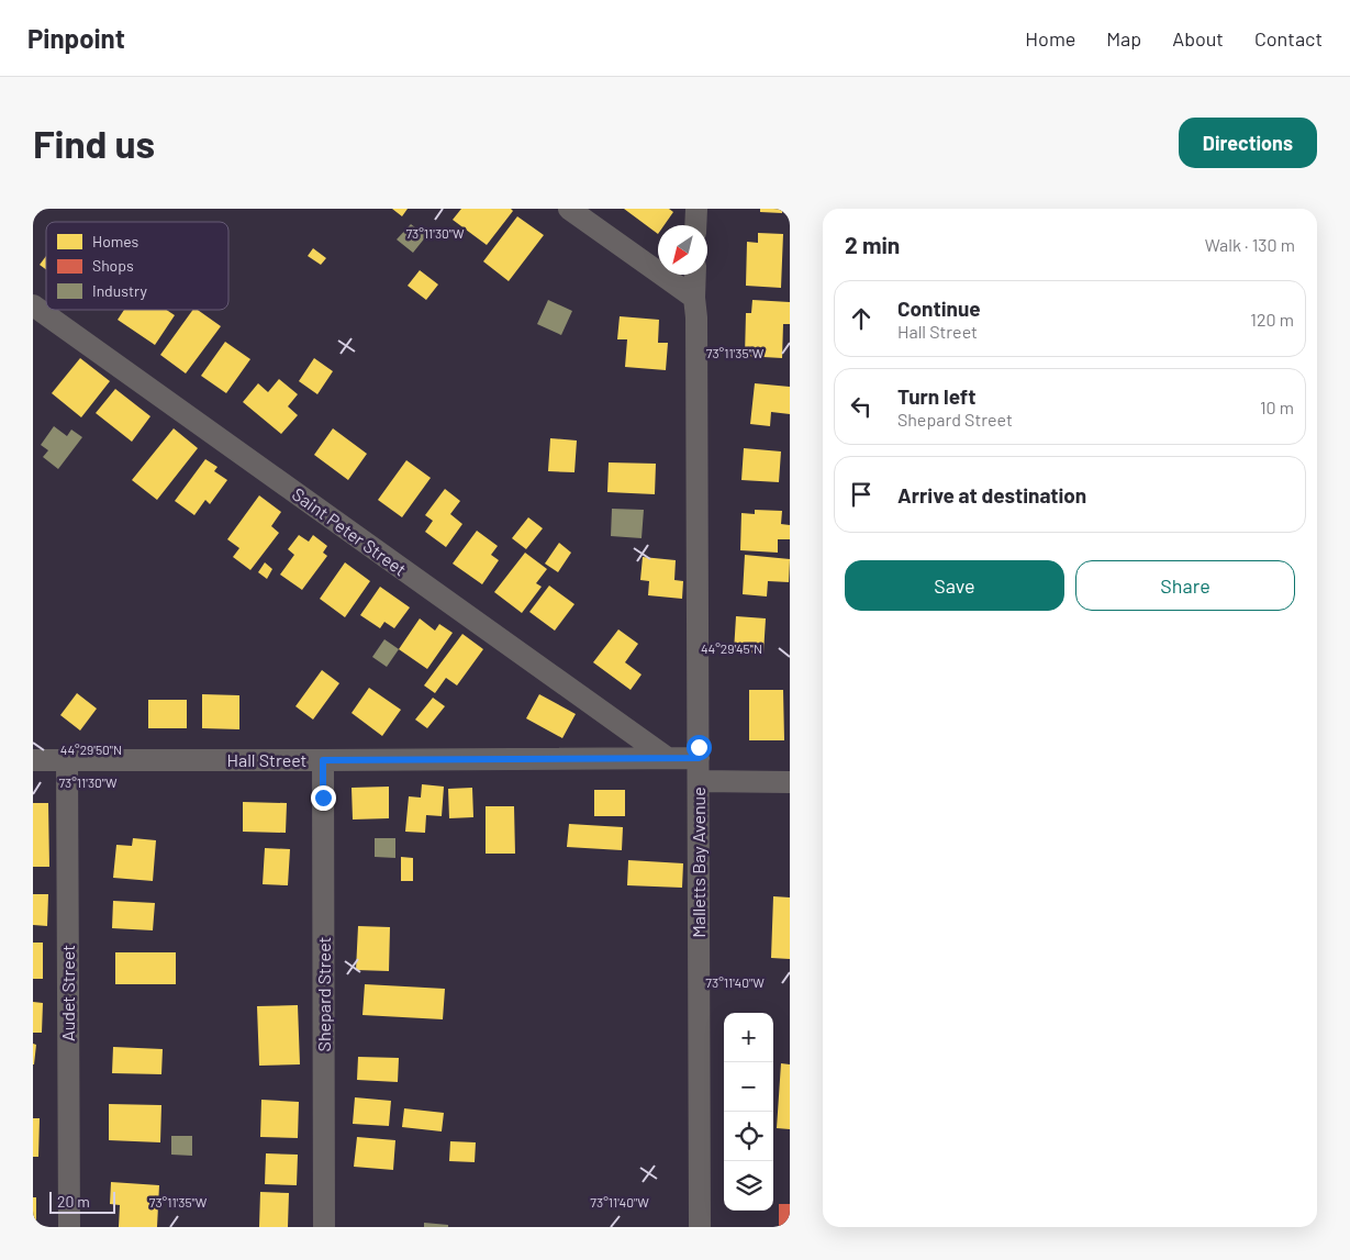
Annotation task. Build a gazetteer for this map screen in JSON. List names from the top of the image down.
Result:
{
  "streets": {
    "street": [
      "Saint Peter Street",
      "Hall Street",
      "Malletts Bay Avenue",
      "Audet Street",
      "Shepard Street"
    ]
  },
  "crossings": [
    ["Saint Peter Street", "Hall Street"],
    ["Hall Street", "Malletts Bay Avenue"],
    ["Hall Street", "Audet Street"],
    ["Hall Street", "Shepard Street"]
  ],
  "legend": ["Homes", "Shops", "Industry"],
  "scale_bar": "20 m",
  "north": "bottom left",
  "page": {
    "header": "Pinpoint",
    "nav": [
      "Home",
      "Map",
      "About",
      "Contact"
    ],
    "buttons": [
      "Directions",
      ["Save", "Share"]
    ],
    "title": "Find us",
    "heading": ["2 min", "Walk · 130 m"],
    "list": [
      ["Continue", "Hall Street", "120 m"],
      ["Turn left", "Shepard Street", "10 m"],
      "Arrive at destination"
    ],
    "map_buttons": ["+", "−"],
    "scale": "20 m"
  },
  "coordinates": [
    "73°11'30\"W",
    "73°11'35\"W",
    "44°29'45\"N",
    "44°29'50\"N",
    "73°11'40\"W"
  ]
}
